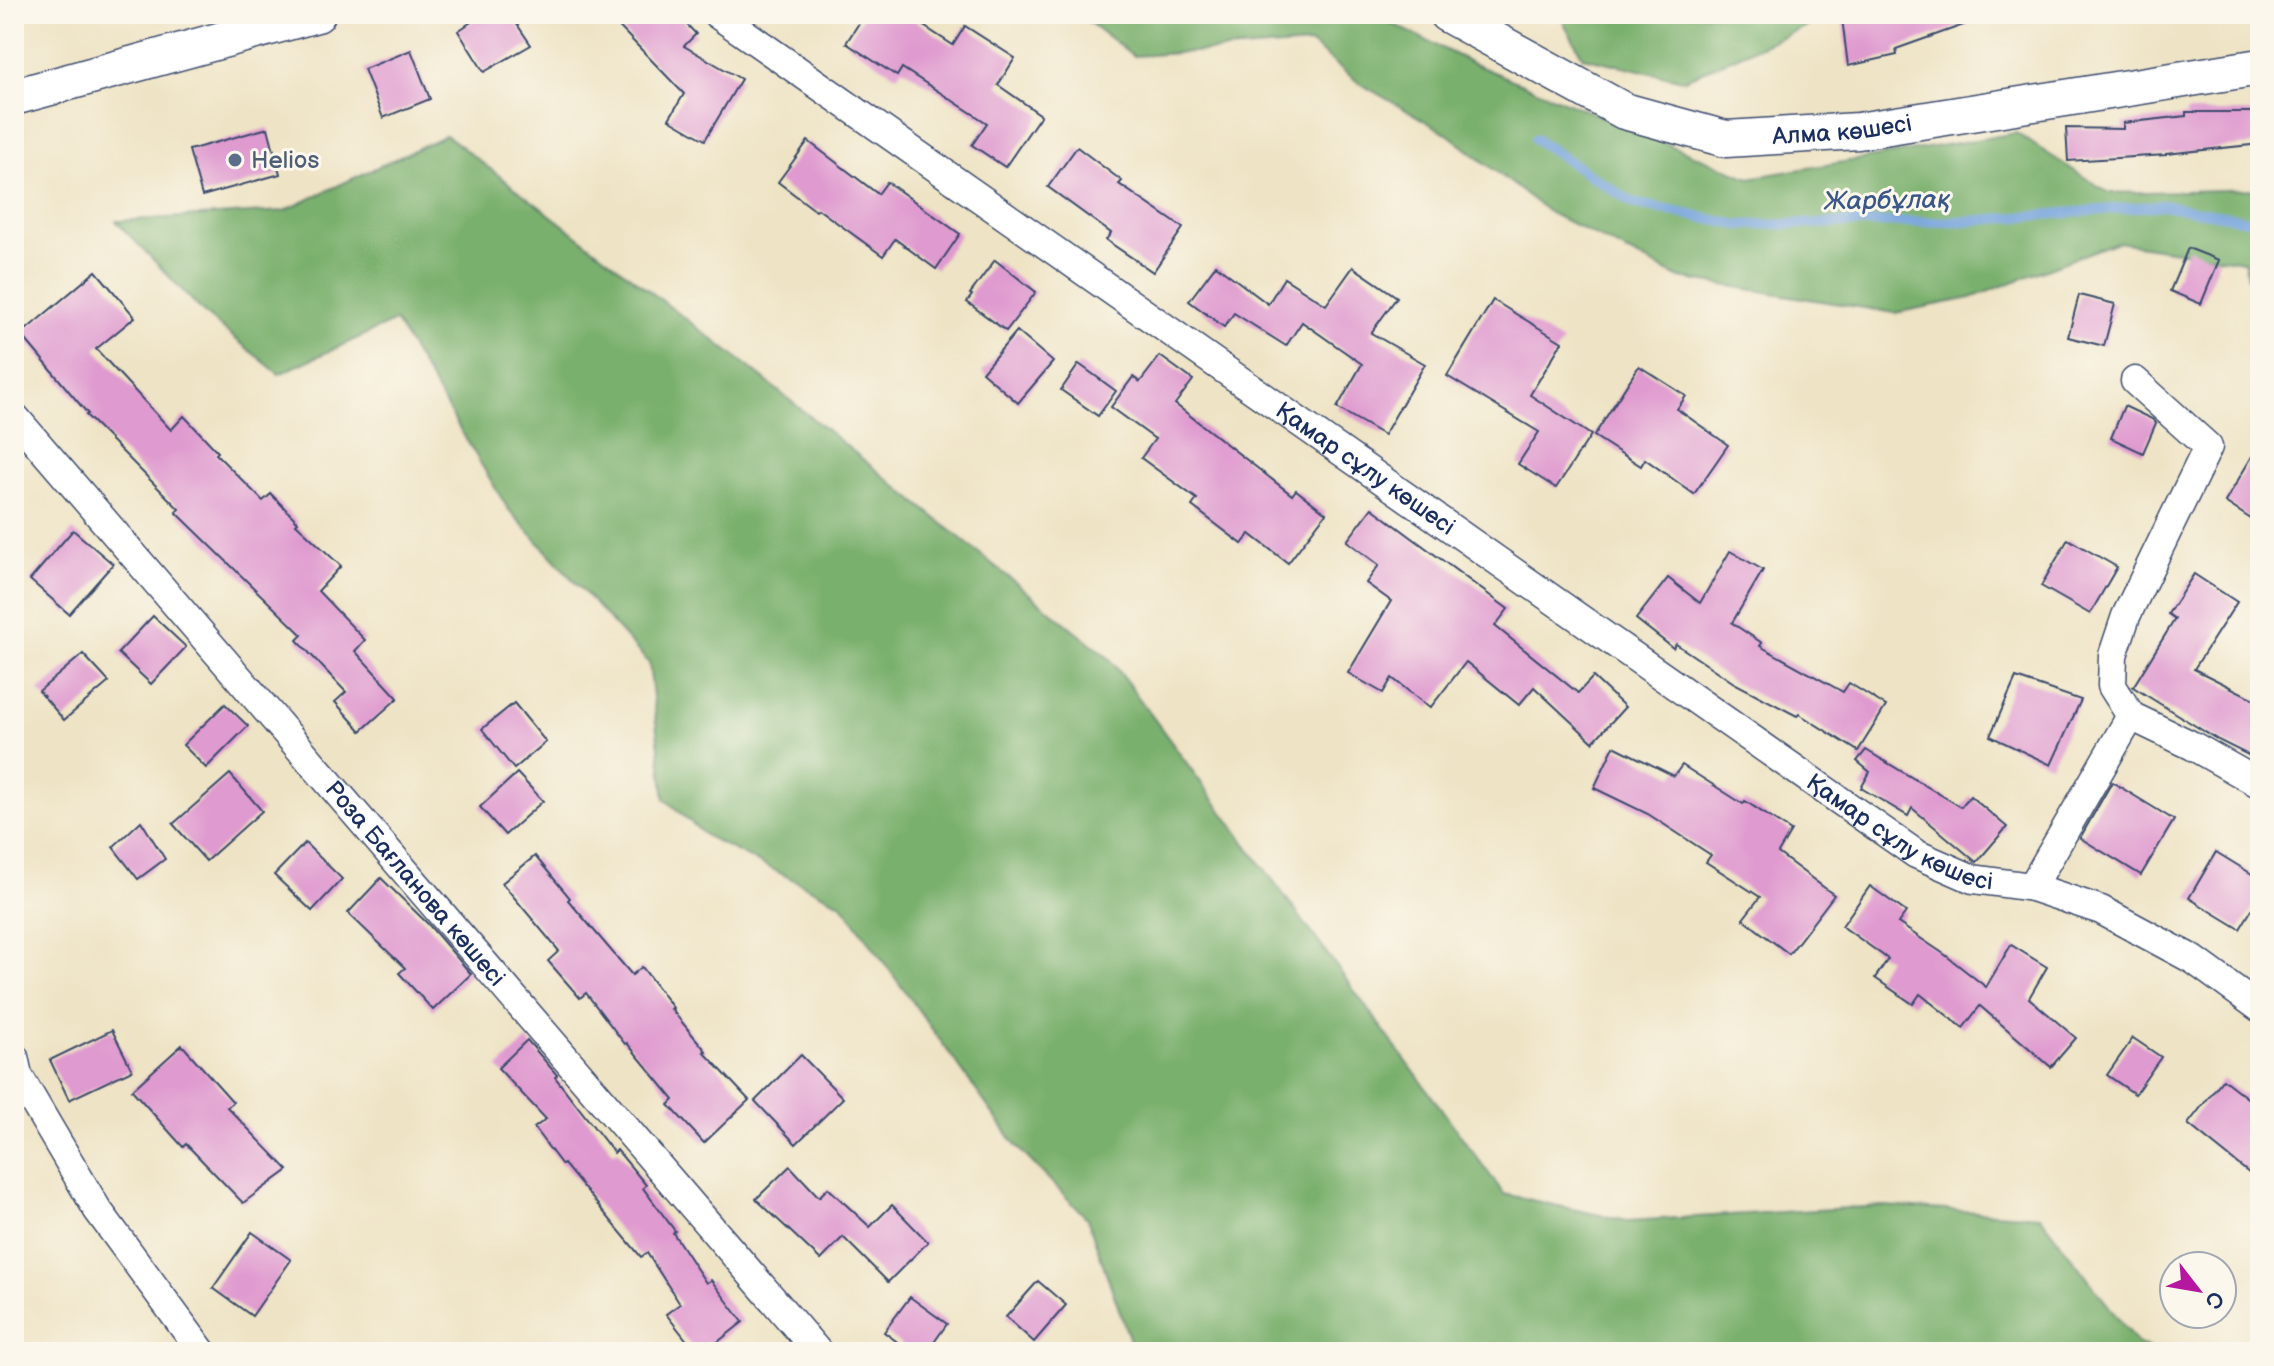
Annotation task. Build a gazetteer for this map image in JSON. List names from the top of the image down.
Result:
{
  "streets": {
    "street": ["Алма көшесі", "Қамар сұлу көшесі", "Роза Бағланова көшесі"]
  },
  "water": ["Жарбұлақ"],
  "places": ["Helios"],
  "north": "bottom right"
}
